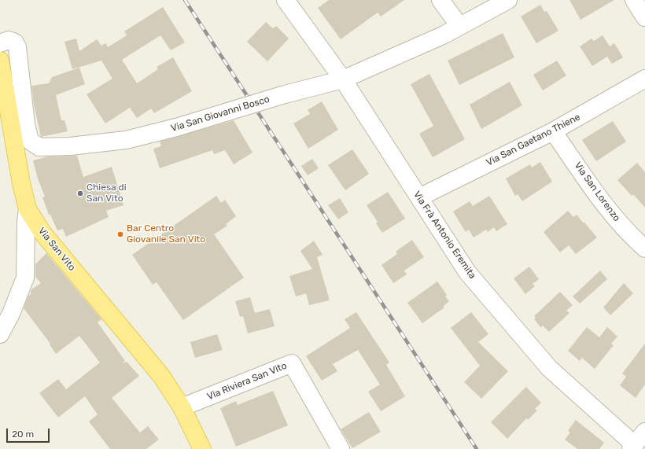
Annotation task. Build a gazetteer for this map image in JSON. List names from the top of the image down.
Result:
{
  "streets": {
    "main road": ["Via San Vito"],
    "street": [
      "Via San Giovanni Bosco",
      "Via San Gaetano Thiene",
      "Via San Lorenzo",
      "Via Frà Antonio Eremita",
      "Via Riviera San Vito"
    ]
  },
  "crossings": [
    ["Via San Giovanni Bosco", "Via Frà Antonio Eremita"],
    ["Via San Gaetano Thiene", "Via San Lorenzo"],
    ["Via San Gaetano Thiene", "Via Frà Antonio Eremita"],
    ["Via San Vito", "Via Riviera San Vito"]
  ],
  "places": ["Chiesa di San Vito", "Bar Centro Giovanile San Vito"],
  "scale_bar": "20 m"
}
